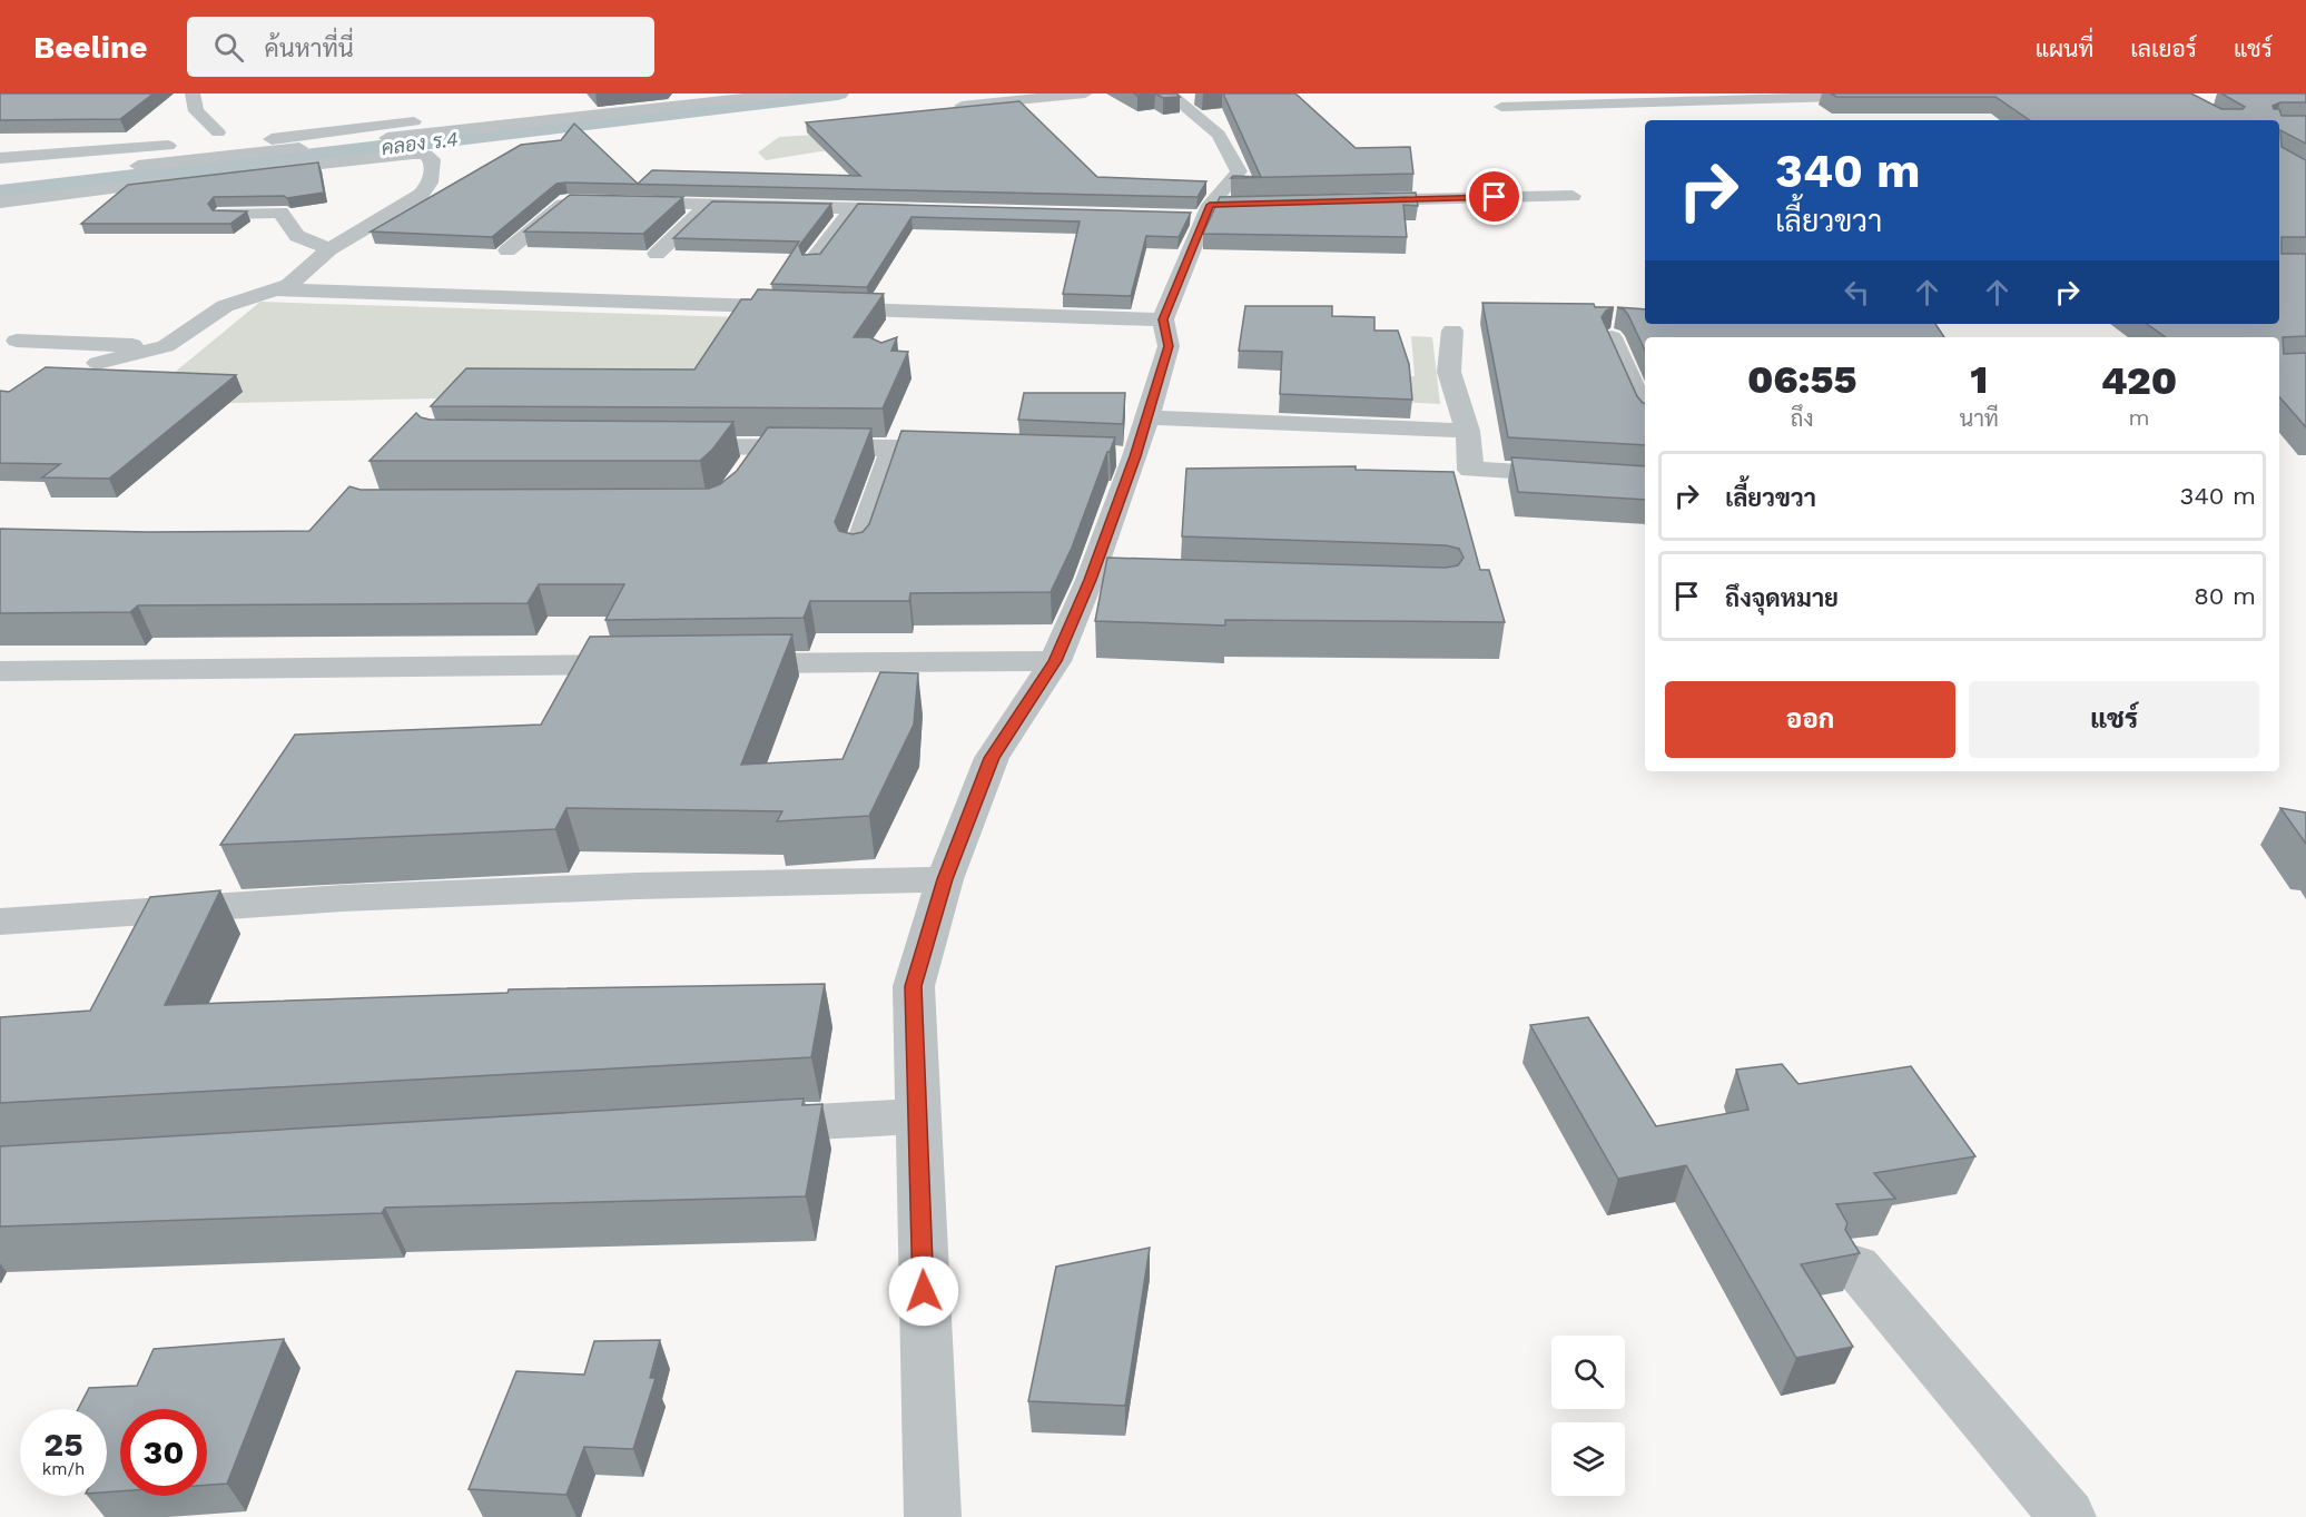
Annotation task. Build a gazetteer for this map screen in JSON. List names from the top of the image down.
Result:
{
  "water": ["คลอง ร.4"],
  "page": {
    "header": "Beeline",
    "search": "ค้นหาที่นี่",
    "nav": ["แผนที่", "เลเยอร์", "แชร์"],
    "turn": ["340 m", "เลี้ยวขวา"],
    "eta": [
      "06:55",
      "ถึง",
      "1",
      "นาที",
      "420",
      "m"
    ],
    "list": [
      {
        "name": "เลี้ยวขวา",
        "value": "340 m"
      },
      {
        "name": "ถึงจุดหมาย",
        "value": "80 m"
      }
    ],
    "buttons": ["ออก", "แชร์"],
    "speed": "25 km/h",
    "limit": "30"
  }
}
